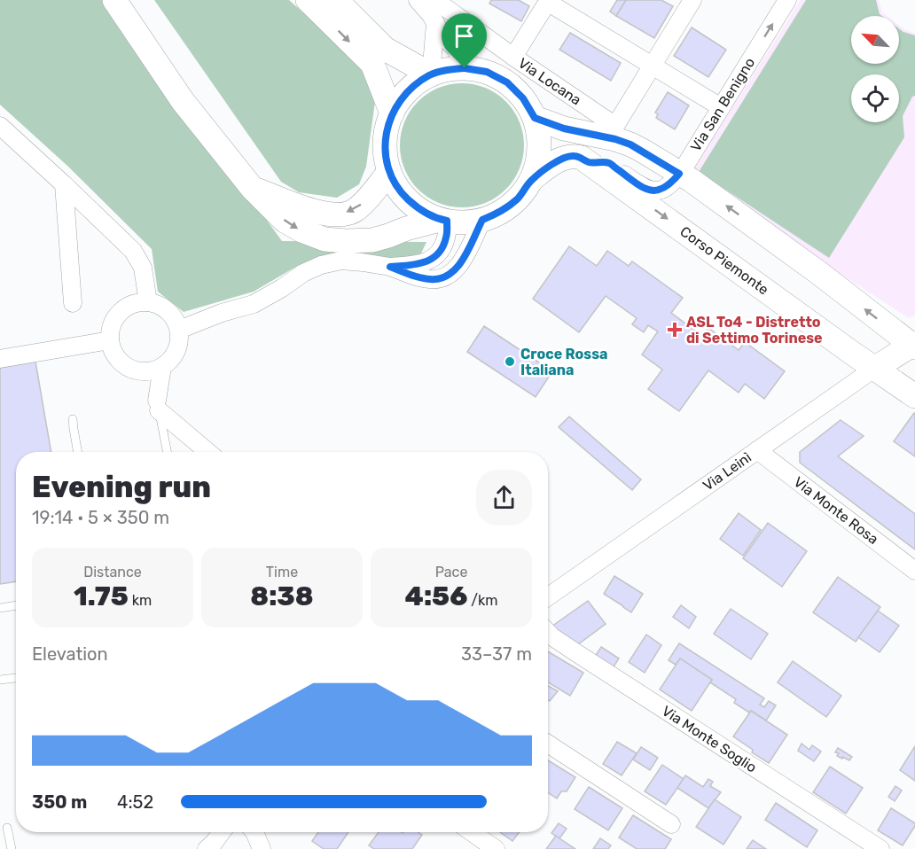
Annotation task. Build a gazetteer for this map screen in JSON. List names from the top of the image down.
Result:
{
  "streets": {
    "main road": ["Corso Piemonte", "Via Leinì"],
    "street": [
      "Via Locana",
      "Via San Benigno",
      "Via Monte Rosa",
      "Via Monte Soglio"
    ]
  },
  "crossings": [
    ["Via San Benigno", "Corso Piemonte"],
    ["Corso Piemonte", "Via Leinì"],
    ["Via Leinì", "Via Monte Rosa"]
  ],
  "one_way": ["Via San Benigno"],
  "places": {
    "health": ["ASL To4 - Distretto di Settimo Torinese"],
    "other": ["Croce Rossa Italiana"]
  },
  "north": "top left",
  "page": {
    "heading": ["Evening run", "19:14 · 5 × 350 m"],
    "stats": [
      ["Distance", "1.75 km"],
      ["Time", "8:38"],
      ["Pace", "4:56 /km"]
    ],
    "chart": ["Elevation", "33–37 m"],
    "list": [
      {
        "name": "350 m",
        "note": "4:52"
      }
    ]
  }
}
